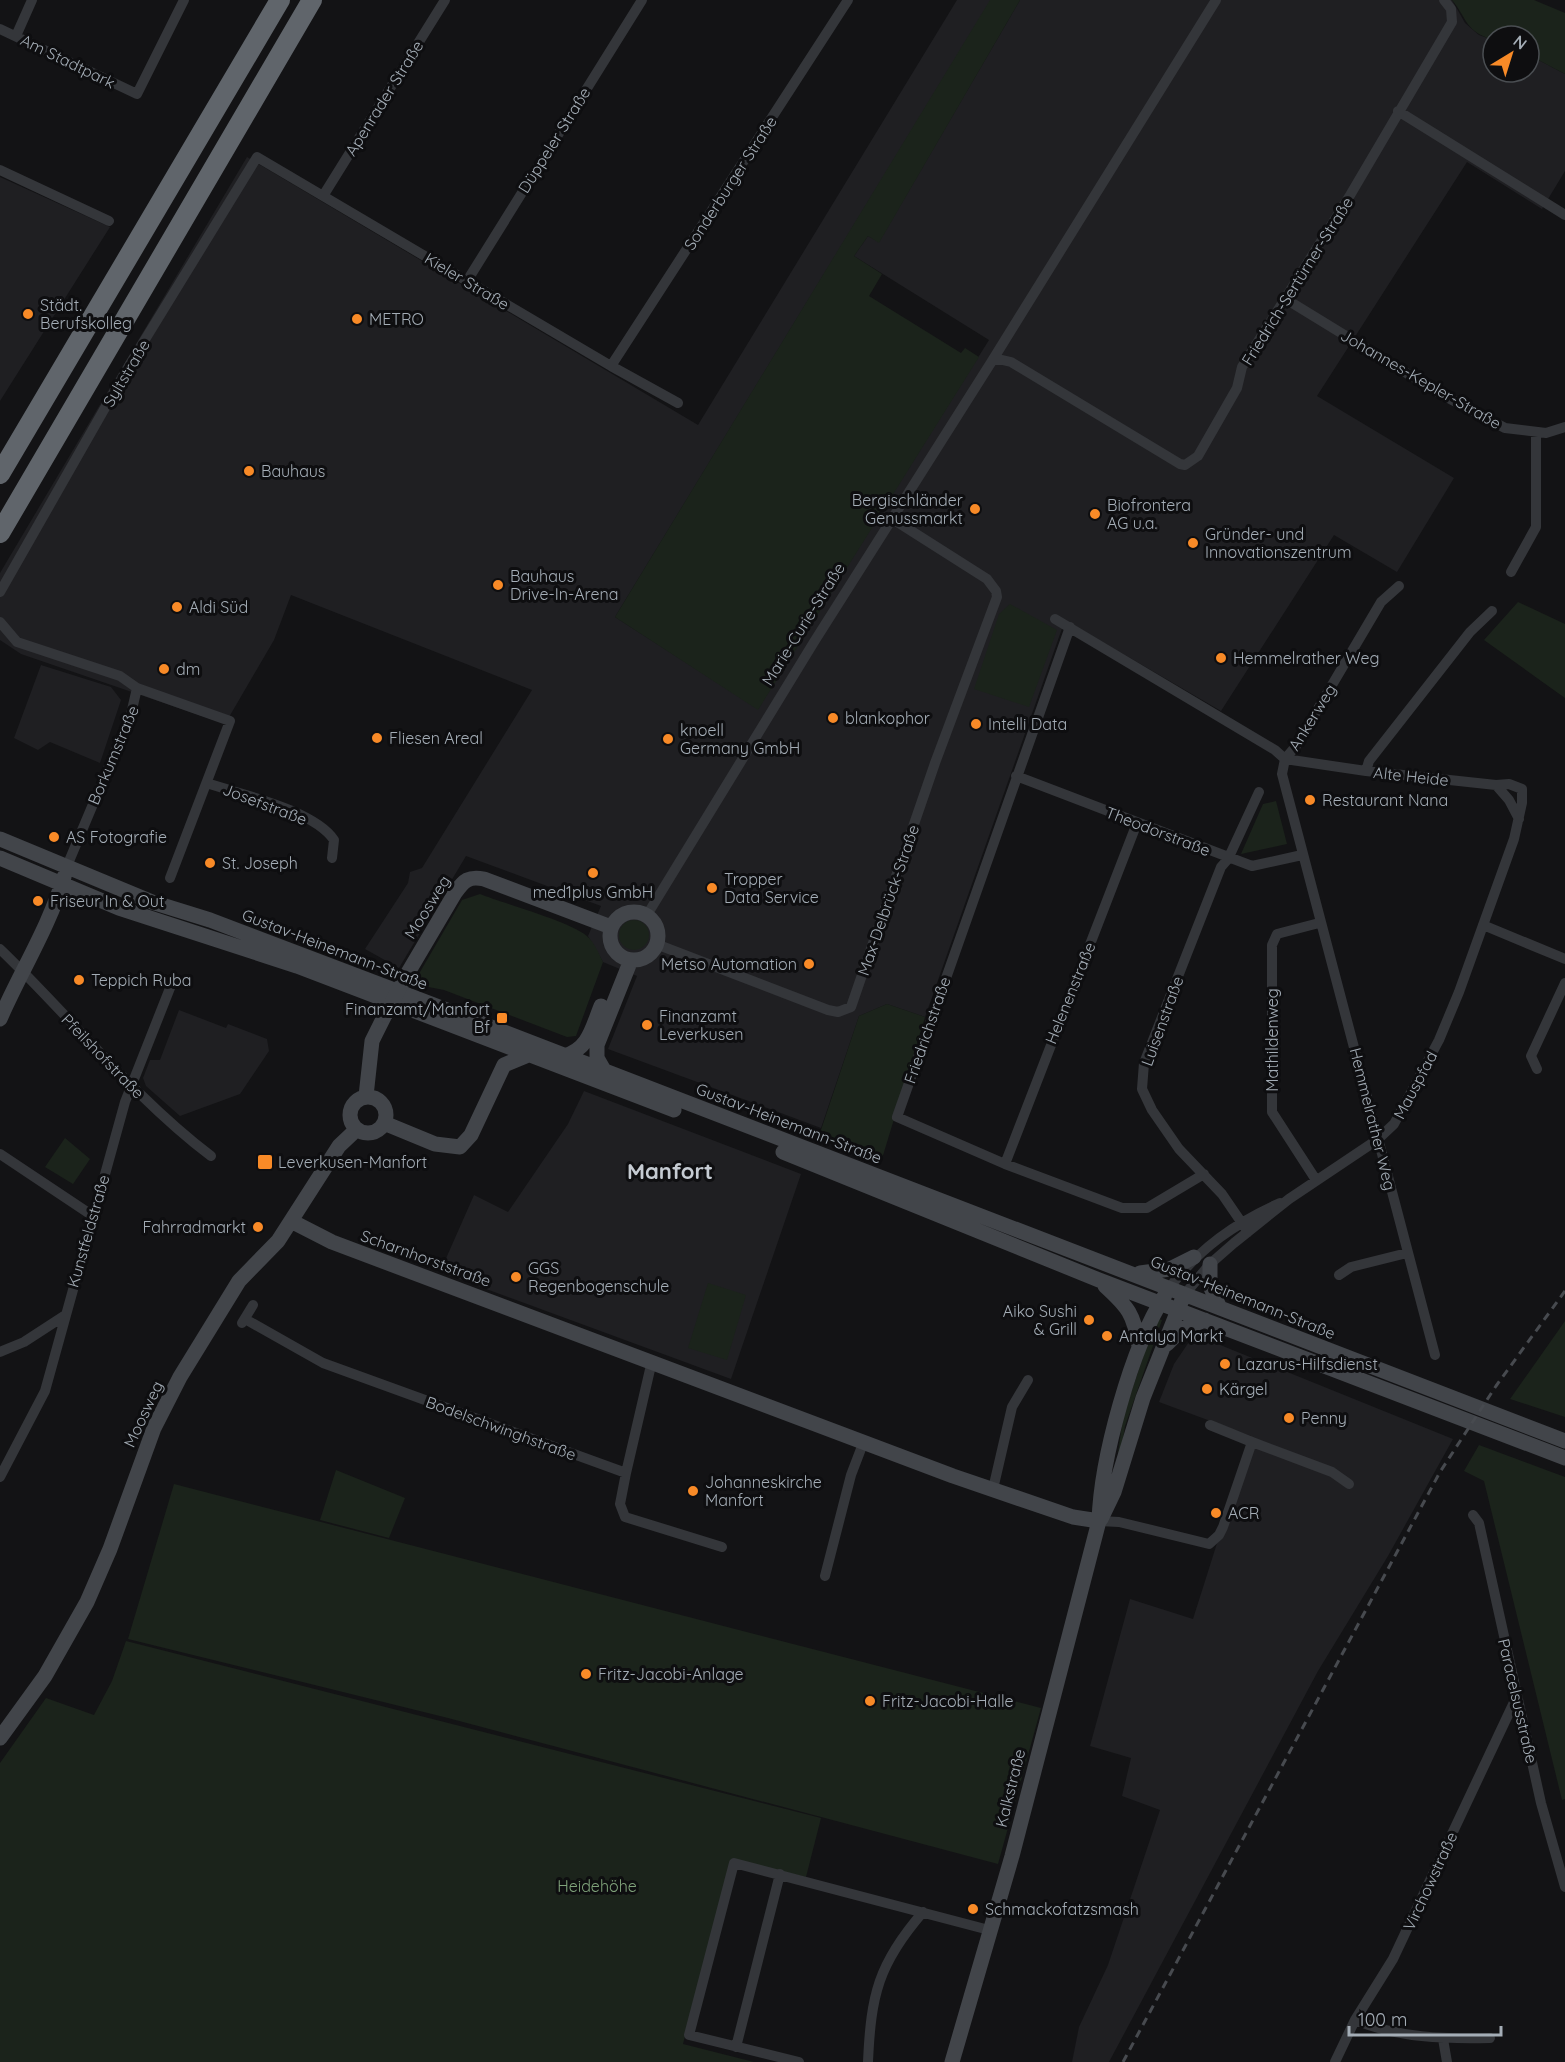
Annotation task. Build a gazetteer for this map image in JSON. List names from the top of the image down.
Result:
{
  "streets": {
    "street": [
      "Am Stadtpark",
      "Apenrader Straße",
      "Düppeler Straße",
      "Sonderburger Straße",
      "Kieler Straße",
      "Friedrich-Sertürner-Straße",
      "Syltstraße",
      "Johannes-Kepler-Straße",
      "Marie-Curie-Straße",
      "Ankerweg",
      "Borkumstraße",
      "Alte Heide",
      "Josefstraße",
      "Theodorstraße",
      "Max-Delbrück-Straße",
      "Moosweg",
      "Gustav-Heinemann-Straße",
      "Helenenstraße",
      "Luisenstraße",
      "Friedrichstraße",
      "Mathildenweg",
      "Pfeilshofstraße",
      "Mauspfad",
      "Hemmelrather Weg",
      "Kunstfeldstraße",
      "Scharnhorststraße",
      "Bodelschwinghstraße",
      "Paracelsusstraße",
      "Kalkstraße",
      "Virchowstraße"
    ]
  },
  "crossings": [
    ["Apenrader Straße", "Kieler Straße"],
    ["Düppeler Straße", "Kieler Straße"],
    ["Sonderburger Straße", "Kieler Straße"],
    ["Kieler Straße", "Syltstraße"],
    ["Friedrich-Sertürner-Straße", "Johannes-Kepler-Straße"],
    ["Friedrich-Sertürner-Straße", "Marie-Curie-Straße"],
    ["Marie-Curie-Straße", "Max-Delbrück-Straße"],
    ["Marie-Curie-Straße", "Moosweg"],
    ["Ankerweg", "Alte Heide"],
    ["Ankerweg", "Hemmelrather Weg"],
    ["Borkumstraße", "Josefstraße"],
    ["Borkumstraße", "Gustav-Heinemann-Straße"],
    ["Alte Heide", "Mauspfad"],
    ["Alte Heide", "Hemmelrather Weg"],
    ["Theodorstraße", "Helenenstraße"],
    ["Theodorstraße", "Luisenstraße"],
    ["Theodorstraße", "Friedrichstraße"],
    ["Theodorstraße", "Hemmelrather Weg"],
    ["Max-Delbrück-Straße", "Moosweg"],
    ["Moosweg", "Scharnhorststraße"],
    ["Gustav-Heinemann-Straße", "Mauspfad"],
    ["Gustav-Heinemann-Straße", "Kalkstraße"],
    ["Helenenstraße", "Friedrichstraße"],
    ["Luisenstraße", "Friedrichstraße"],
    ["Luisenstraße", "Mauspfad"],
    ["Mathildenweg", "Mauspfad"],
    ["Mathildenweg", "Hemmelrather Weg"],
    ["Pfeilshofstraße", "Kunstfeldstraße"],
    ["Mauspfad", "Hemmelrather Weg"],
    ["Mauspfad", "Kalkstraße"],
    ["Scharnhorststraße", "Kalkstraße"],
    ["Paracelsusstraße", "Virchowstraße"]
  ],
  "districts": ["Manfort"],
  "parks": ["Heidehöhe"],
  "places": {
    "other": [
      "Städt. Berufskolleg",
      "METRO",
      "Bauhaus",
      "Bergischländer Genussmarkt",
      "Biofrontera AG u.a.",
      "Gründer- und Innovationszentrum",
      "Bauhaus Drive-In-Arena",
      "Aldi Süd",
      "Hemmelrather Weg",
      "dm",
      "blankophor",
      "Intelli Data",
      "Fliesen Areal",
      "knoell Germany GmbH",
      "Restaurant Nana",
      "AS Fotografie",
      "St. Joseph",
      "med1plus GmbH",
      "Tropper Data Service",
      "Friseur In & Out",
      "Metso Automation",
      "Teppich Ruba",
      "Finanzamt Leverkusen",
      "Fahrradmarkt",
      "GGS Regenbogenschule",
      "Aiko Sushi & Grill",
      "Antalya Markt",
      "Lazarus-Hilfsdienst",
      "Kärgel",
      "Penny",
      "Johanneskirche Manfort",
      "ACR",
      "Fritz-Jacobi-Anlage",
      "Fritz-Jacobi-Halle",
      "Schmackofatzsmash"
    ],
    "transit": ["Finanzamt/Manfort Bf", "Leverkusen-Manfort"]
  },
  "scale_bar": "100 m",
  "north": "top right"
}
